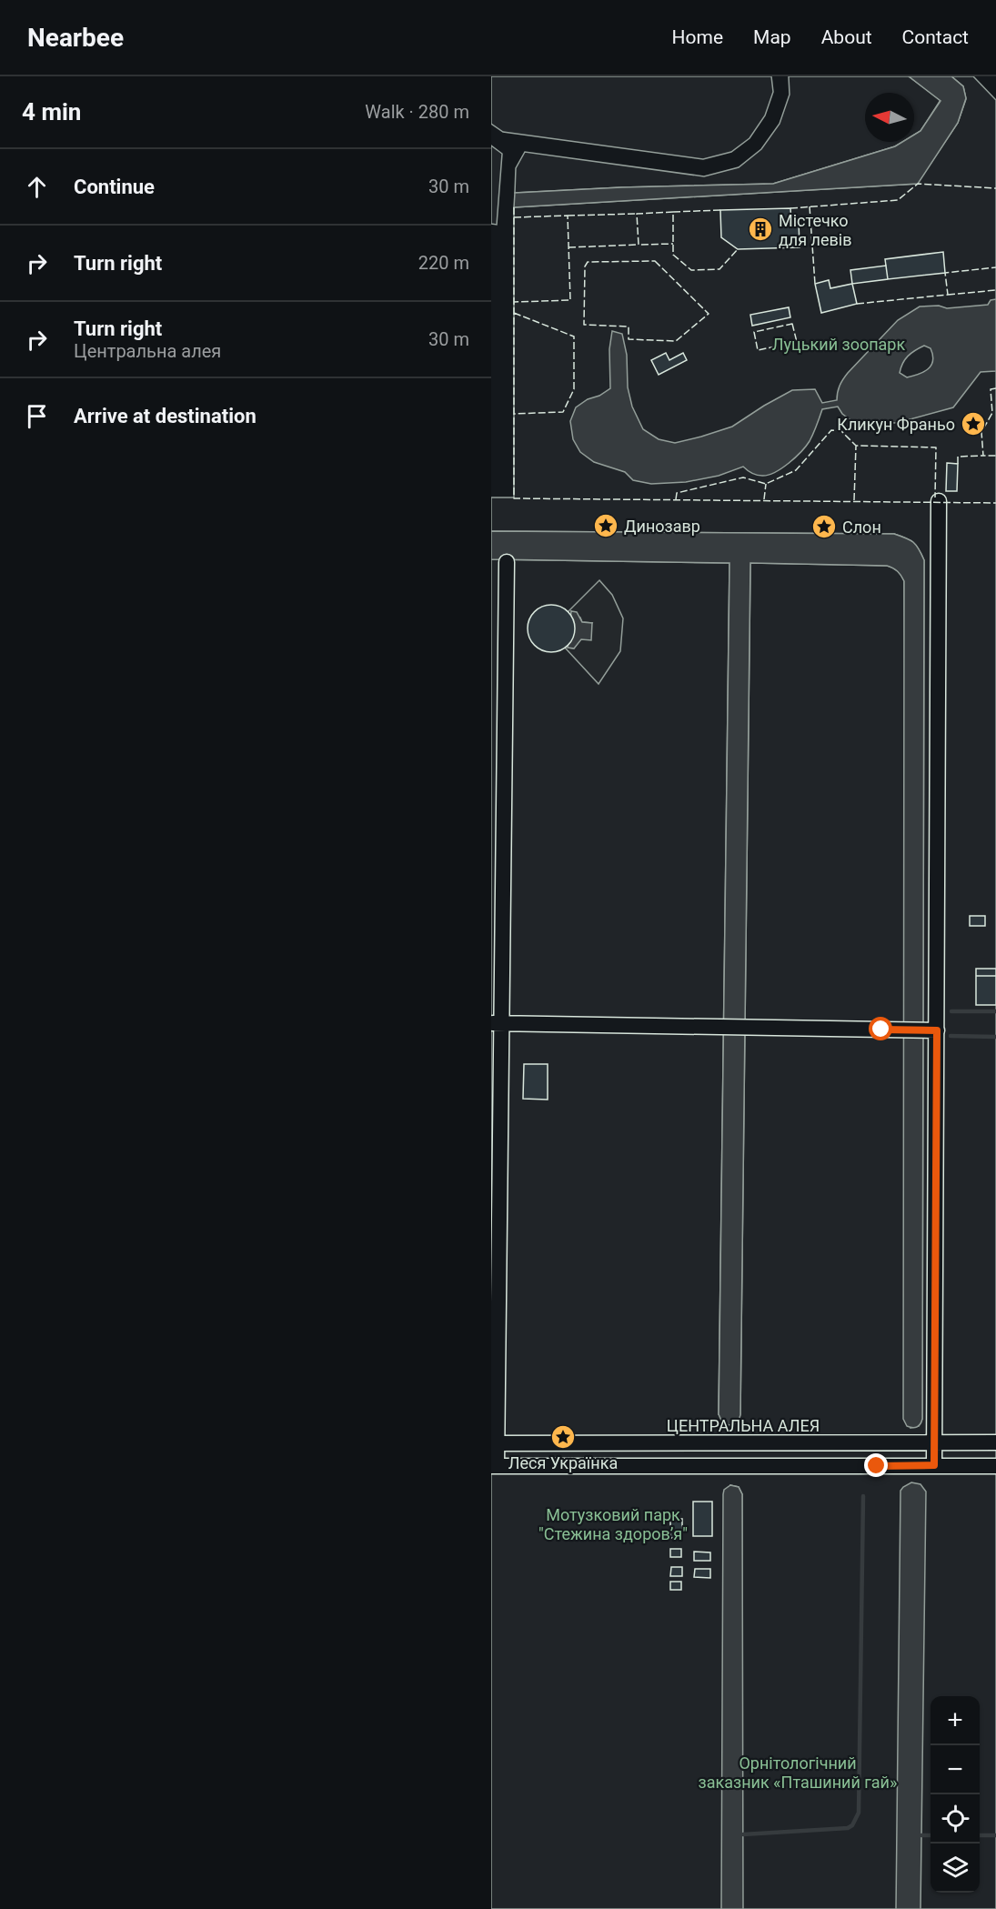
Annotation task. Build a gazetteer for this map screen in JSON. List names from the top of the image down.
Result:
{
  "streets": {
    "street": ["ЦЕНТРАЛЬНА АЛЕЯ"]
  },
  "parks": ["Луцький зоопарк", "Мотузковий парк \"Стежина здоров’я\"", "Орнітологічний заказник «Пташиний гай»"],
  "places": {
    "building": ["Містечко для левів"],
    "place": [
      "Кликун Франьо",
      "Динозавр",
      "Слон",
      "Леся Українка"
    ]
  },
  "north": "left",
  "page": {
    "header": "Nearbee",
    "nav": [
      "Home",
      "Map",
      "About",
      "Contact"
    ],
    "heading": ["4 min", "Walk · 280 m"],
    "list": [
      ["Continue", "30 m"],
      ["Turn right", "220 m"],
      ["Turn right", "Центральна алея", "30 m"],
      "Arrive at destination"
    ],
    "map_buttons": ["+", "−"]
  }
}
